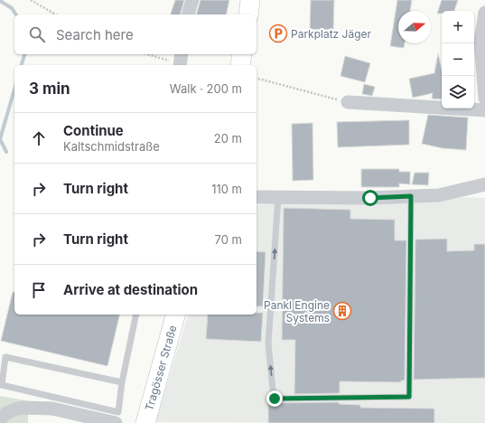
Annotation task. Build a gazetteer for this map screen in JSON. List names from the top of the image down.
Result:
{
  "streets": {
    "main road": ["Tragösser Straße"]
  },
  "places": {
    "parking": ["Parkplatz Jäger"],
    "building": ["Pankl Engine Systems"]
  },
  "north": "right",
  "page": {
    "map_buttons": ["+", "−"],
    "search": "Search here",
    "heading": ["3 min", "Walk · 200 m"],
    "list": [
      ["Continue", "Kaltschmidstraße", "20 m"],
      ["Turn right", "110 m"],
      ["Turn right", "70 m"],
      "Arrive at destination"
    ]
  }
}
